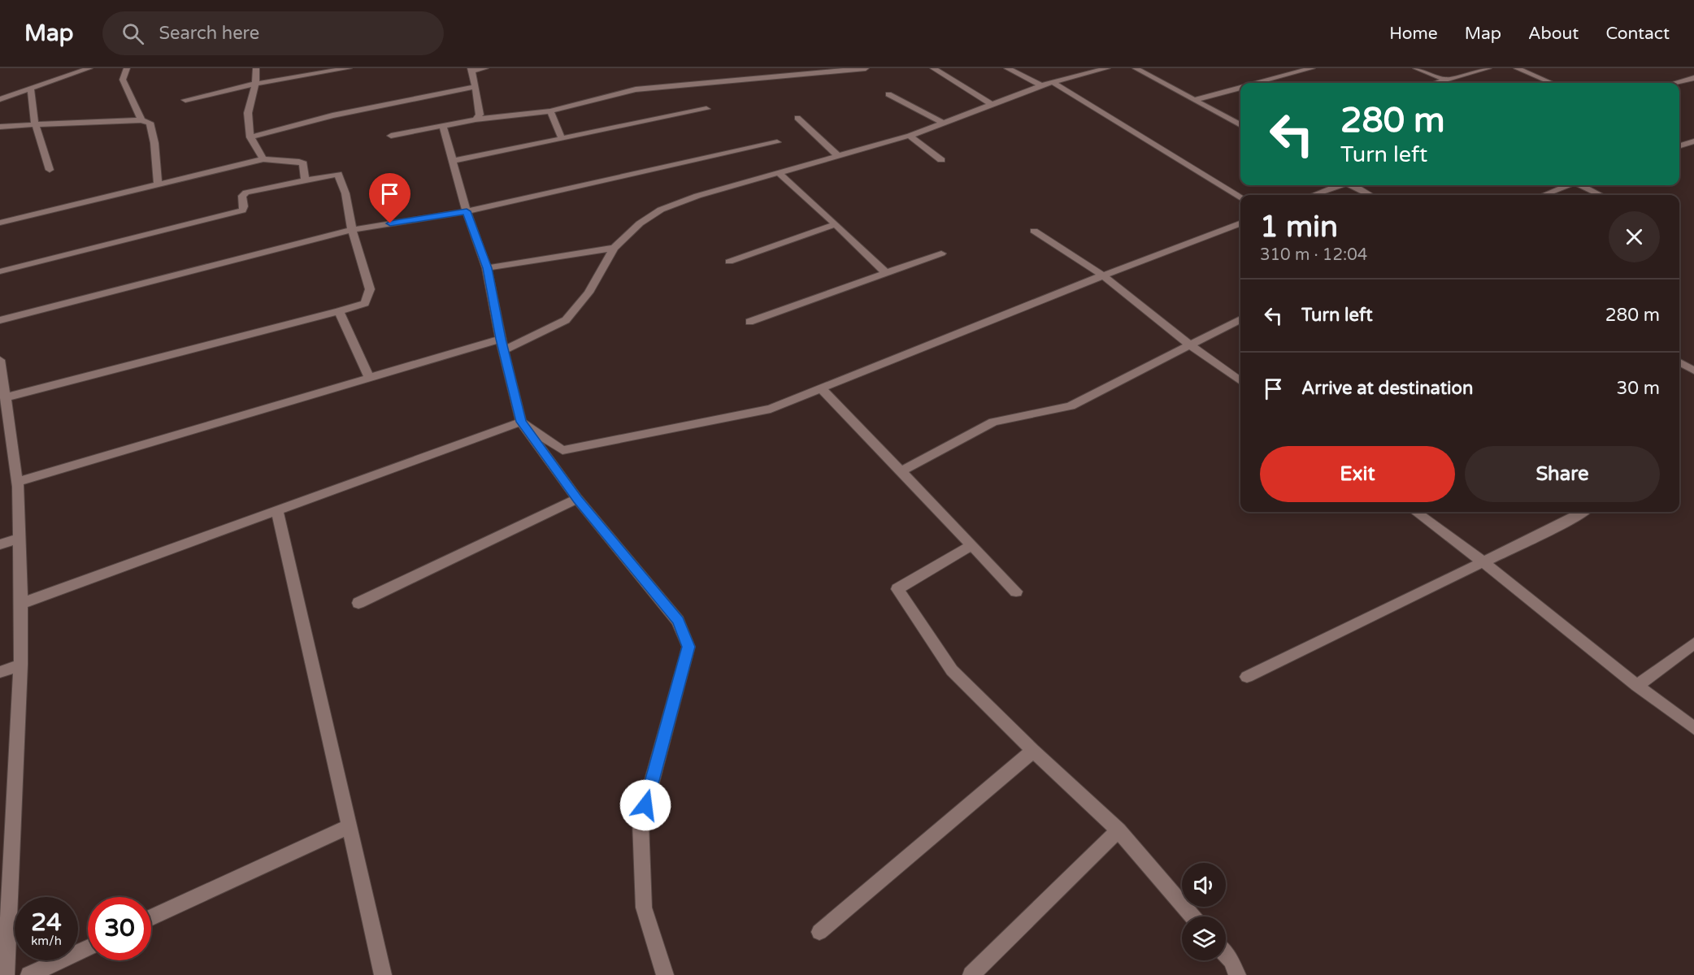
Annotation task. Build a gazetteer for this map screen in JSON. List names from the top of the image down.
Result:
{
  "page": {
    "header": "Map",
    "search": "Search here",
    "nav": [
      "Home",
      "Map",
      "About",
      "Contact"
    ],
    "turn": ["280 m", "Turn left"],
    "heading": ["1 min", "310 m · 12:04"],
    "list": [
      {
        "name": "Turn left",
        "value": "280 m"
      },
      {
        "name": "Arrive at destination",
        "value": "30 m"
      }
    ],
    "buttons": ["Exit", "Share"],
    "speed": "24 km/h",
    "limit": "30"
  }
}
